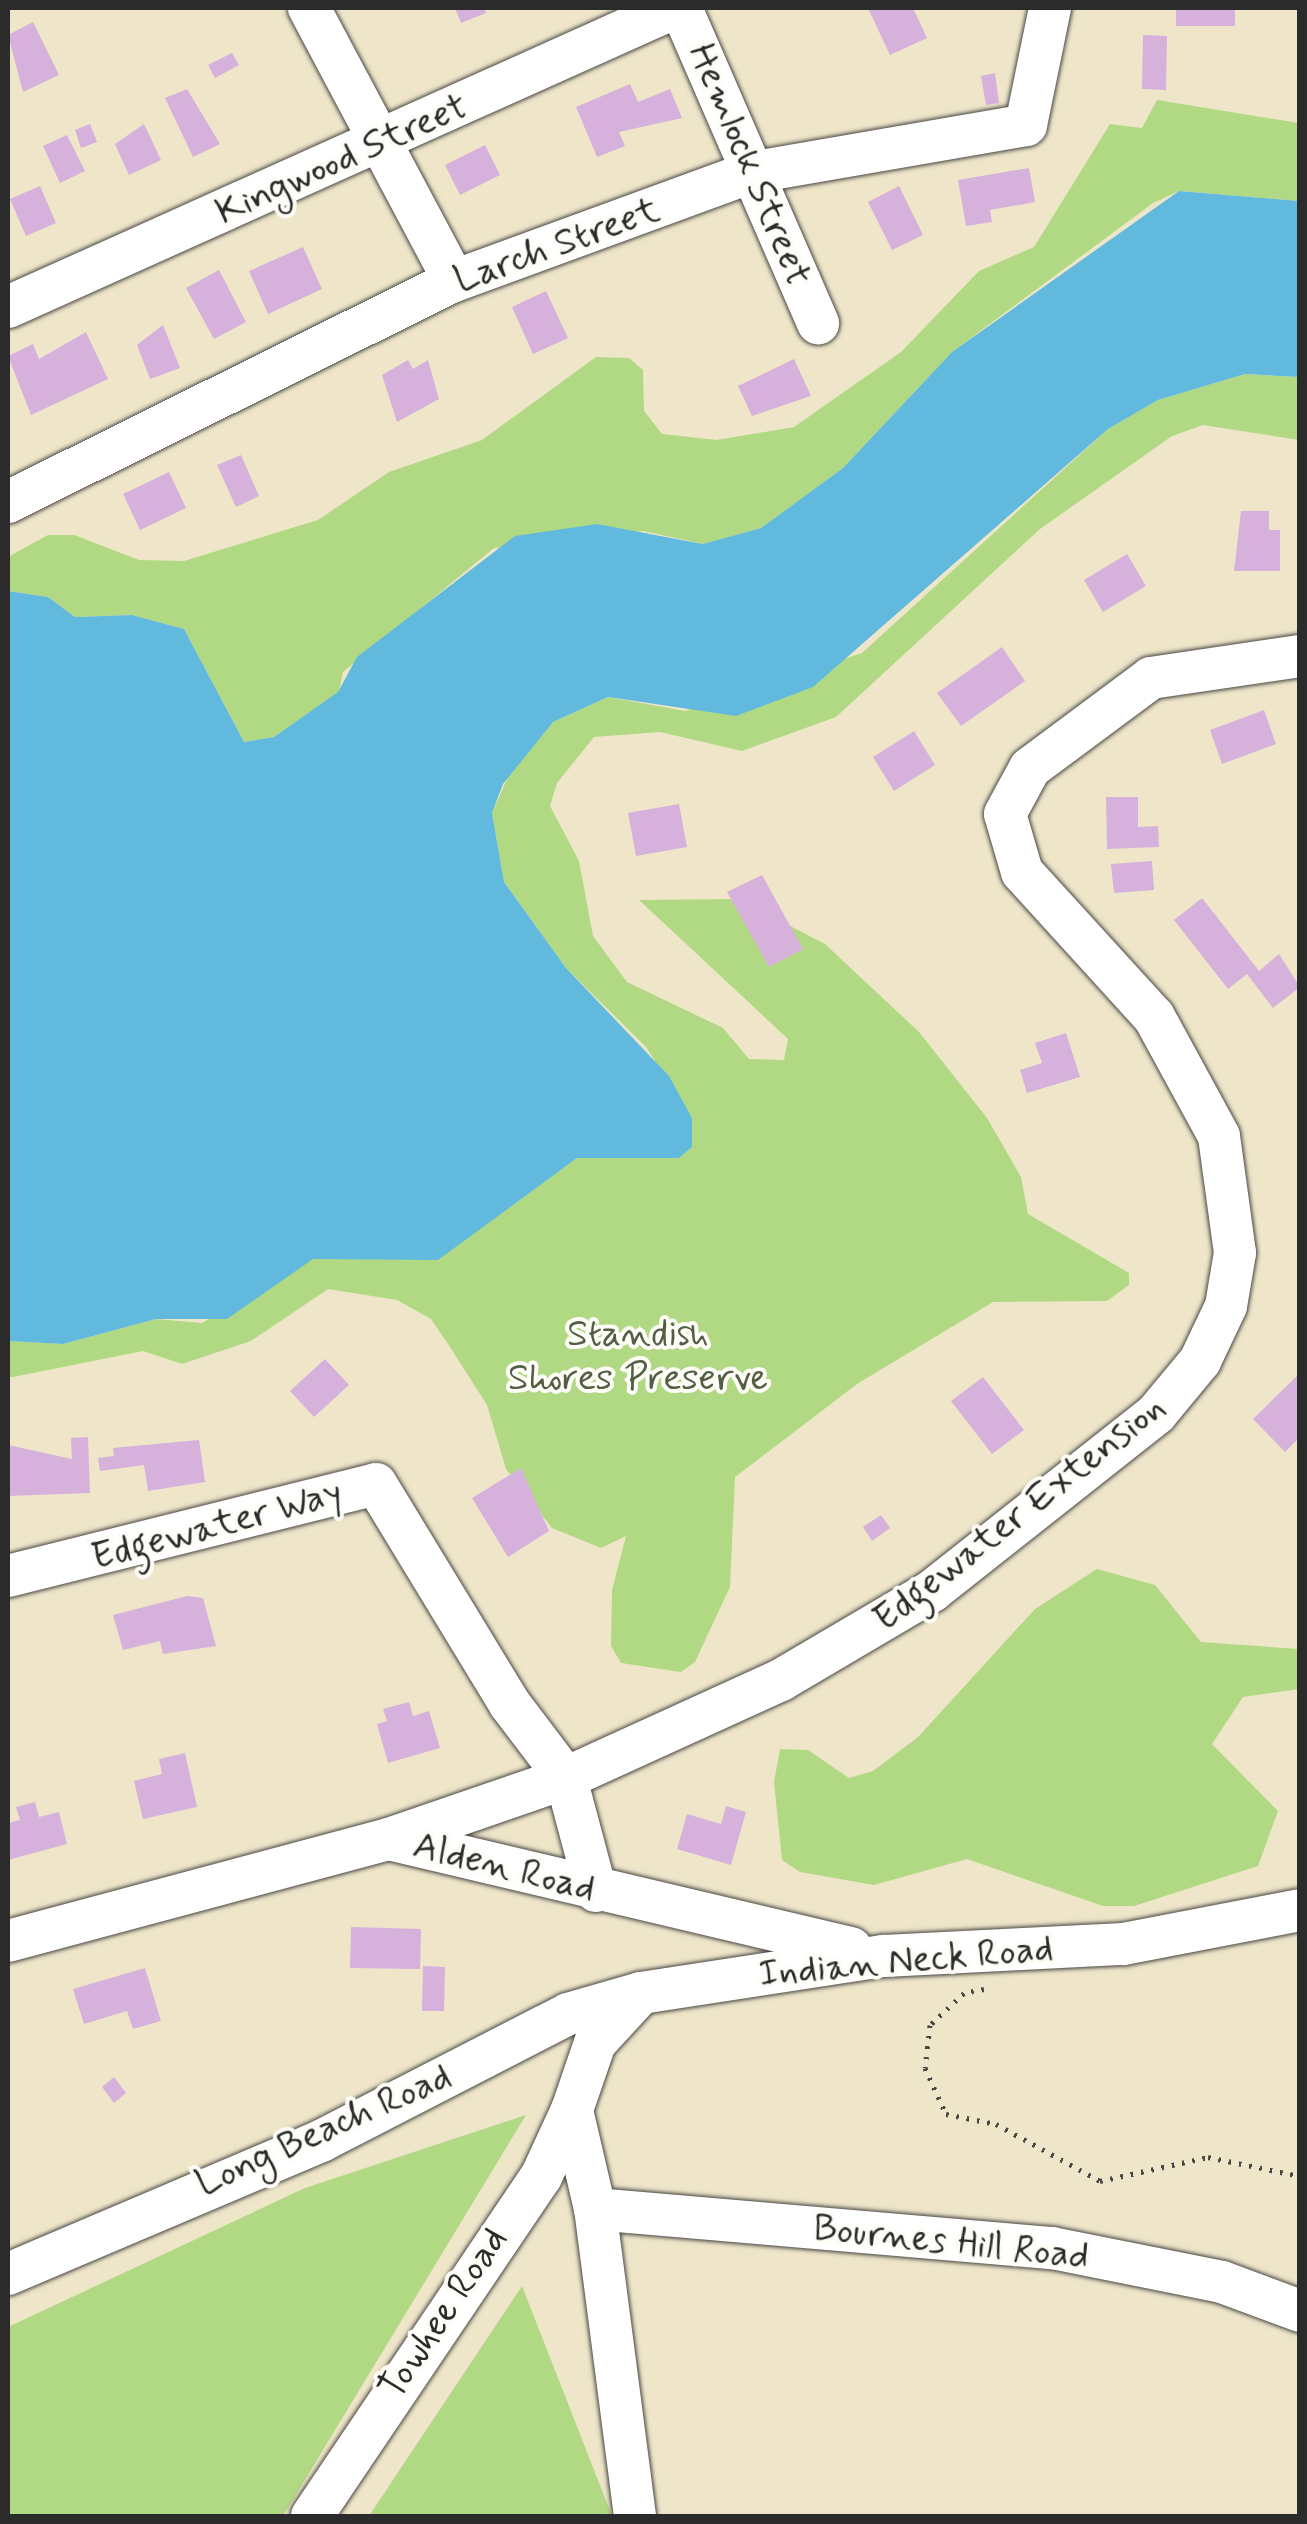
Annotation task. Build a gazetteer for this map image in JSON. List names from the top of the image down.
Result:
{
  "streets": {
    "street": [
      "Kingwood Street",
      "Hemlock Street",
      "Larch Street",
      "Edgewater Extension",
      "Edgewater Way",
      "Alden Road",
      "Indian Neck Road",
      "Long Beach Road",
      "Bournes Hill Road",
      "Towhee Road"
    ]
  },
  "crossings": [
    ["Kingwood Street", "Hemlock Street"],
    ["Hemlock Street", "Larch Street"],
    ["Edgewater Extension", "Edgewater Way"],
    ["Edgewater Extension", "Alden Road"],
    ["Alden Road", "Indian Neck Road"],
    ["Indian Neck Road", "Long Beach Road"]
  ],
  "parks": ["Standish Shores Preserve"]
}
